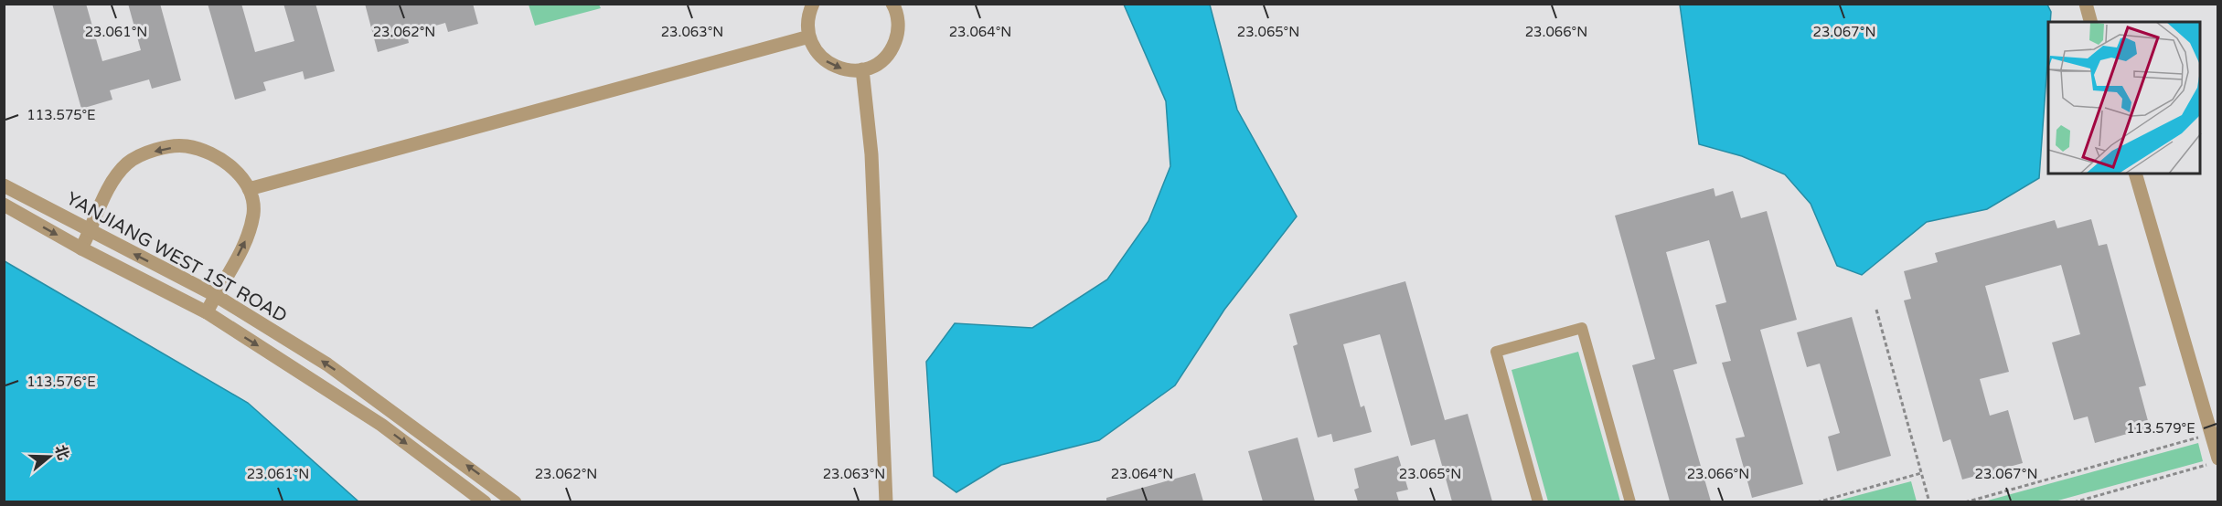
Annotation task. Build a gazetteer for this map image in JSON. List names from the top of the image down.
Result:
{
  "streets": {
    "street": ["YANJIANG WEST 1ST ROAD"]
  },
  "north": "right",
  "coordinates": [
    "23.061°N",
    "23.062°N",
    "23.063°N",
    "23.064°N",
    "23.065°N",
    "23.066°N",
    "23.067°N",
    "113.575°E",
    "113.576°E",
    "113.579°E"
  ]
}
